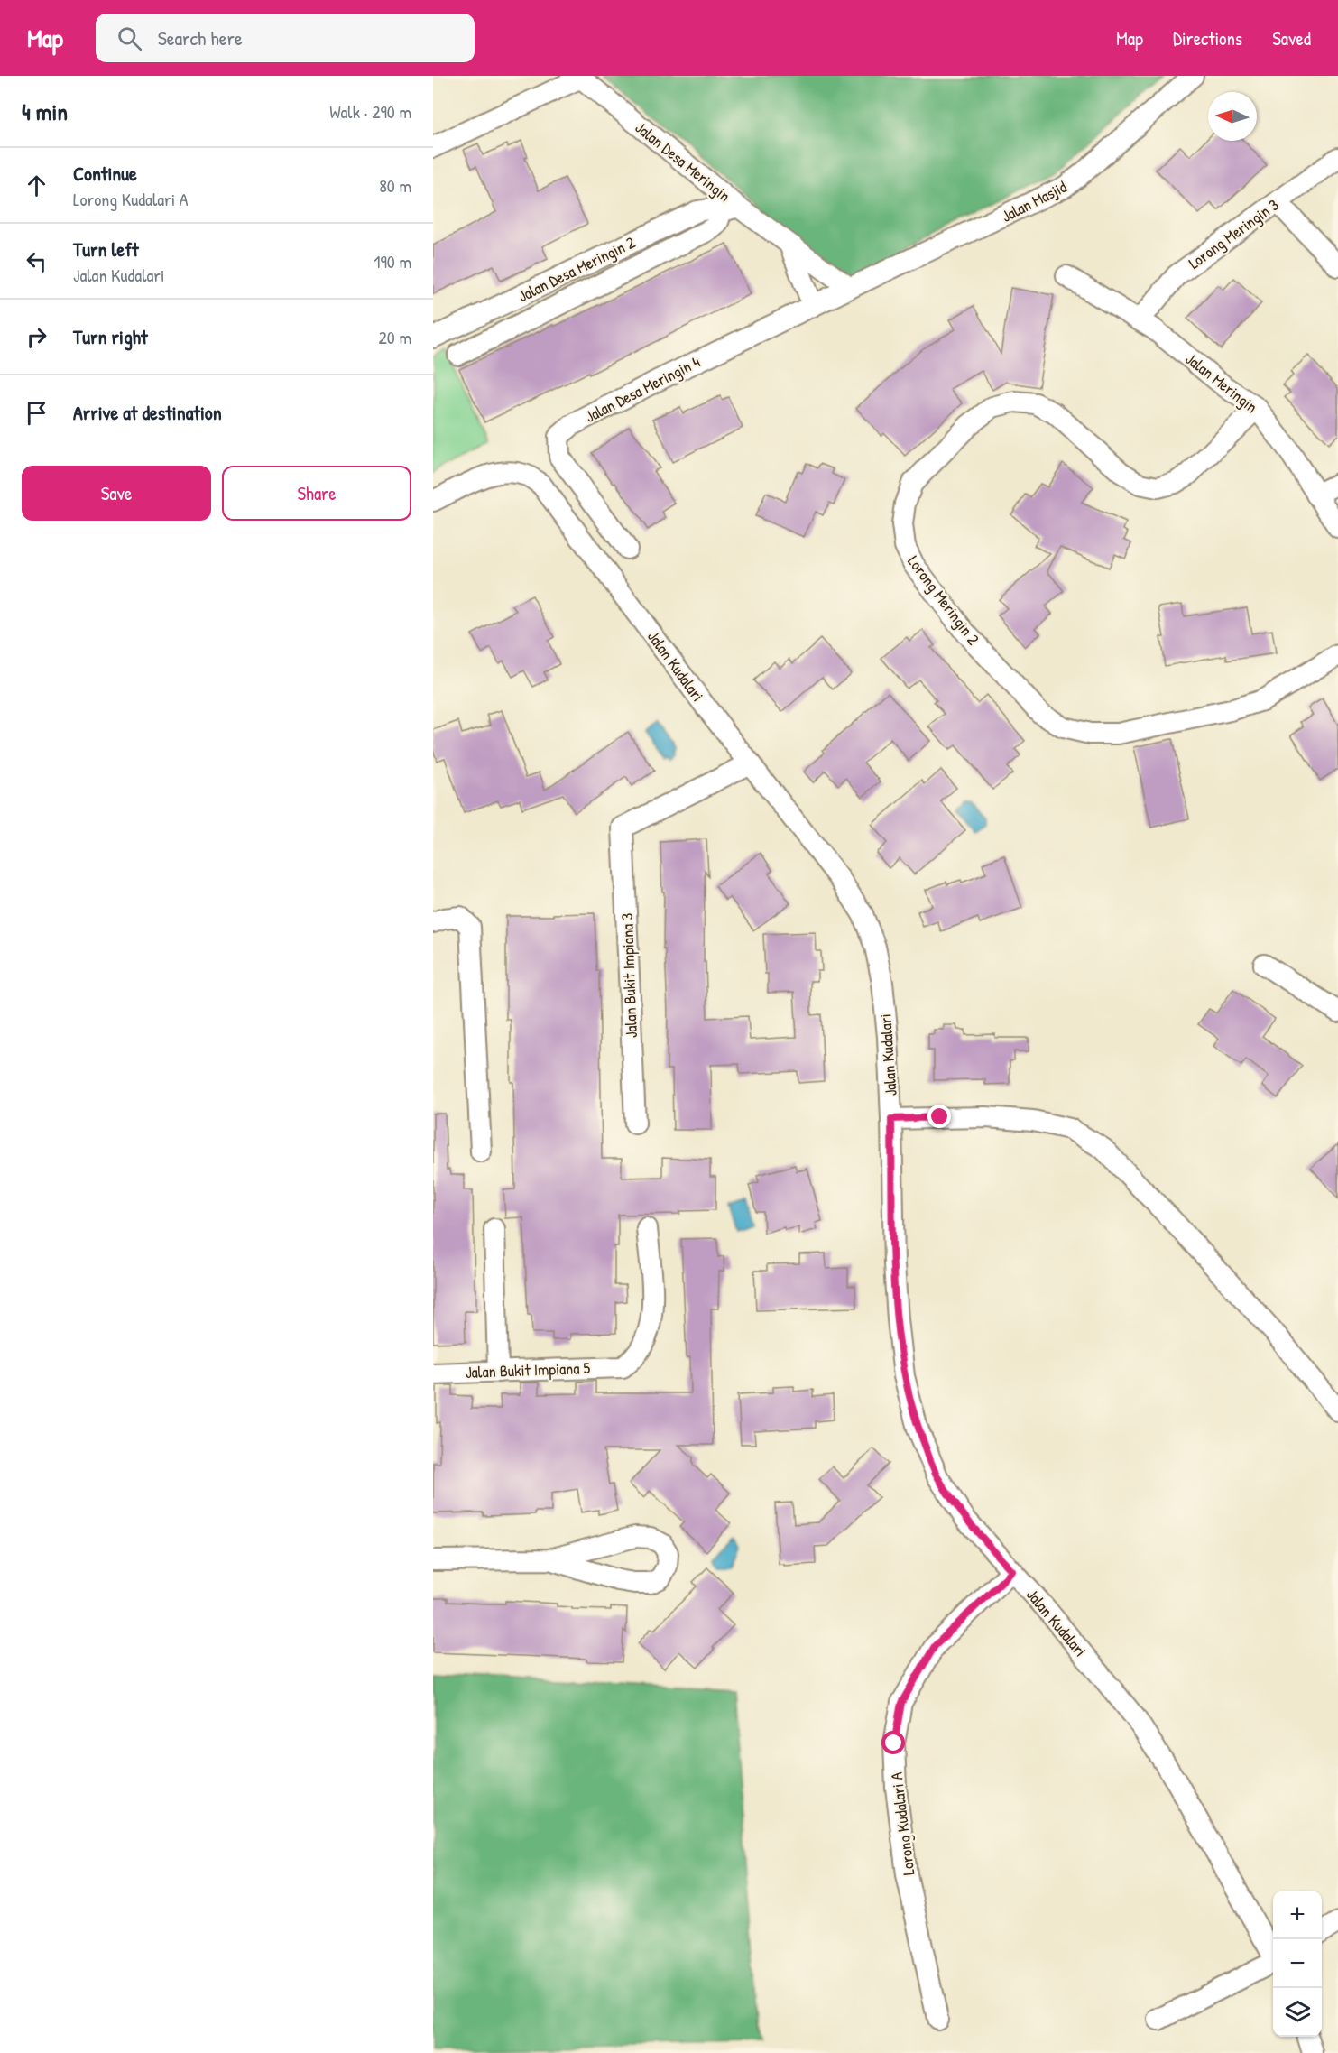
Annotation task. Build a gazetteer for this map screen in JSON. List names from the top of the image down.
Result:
{
  "streets": {
    "street": [
      "Jalan Desa Meringin",
      "Jalan Masjid",
      "Lorong Meringin 3",
      "Jalan Desa Meringin 2",
      "Jalan Meringin",
      "Jalan Desa Meringin 4",
      "Lorong Meringin 2",
      "Jalan Kudalari",
      "Jalan Bukit Impiana 3",
      "Jalan Bukit Impiana 5",
      "Lorong Kudalari A"
    ]
  },
  "crossings": [
    ["Jalan Desa Meringin", "Jalan Masjid"],
    ["Jalan Desa Meringin", "Jalan Desa Meringin 2"],
    ["Jalan Desa Meringin", "Jalan Desa Meringin 4"],
    ["Jalan Masjid", "Jalan Desa Meringin 4"],
    ["Lorong Meringin 3", "Jalan Meringin"],
    ["Jalan Meringin", "Lorong Meringin 2"],
    ["Jalan Kudalari", "Jalan Bukit Impiana 3"],
    ["Jalan Kudalari", "Lorong Kudalari A"]
  ],
  "north": "left",
  "page": {
    "header": "Map",
    "search": "Search here",
    "nav": ["Map", "Directions", "Saved"],
    "heading": ["4 min", "Walk · 290 m"],
    "list": [
      ["Continue", "Lorong Kudalari A", "80 m"],
      ["Turn left", "Jalan Kudalari", "190 m"],
      ["Turn right", "20 m"],
      "Arrive at destination"
    ],
    "buttons": ["Save", "Share"],
    "map_buttons": ["+", "−"]
  }
}
